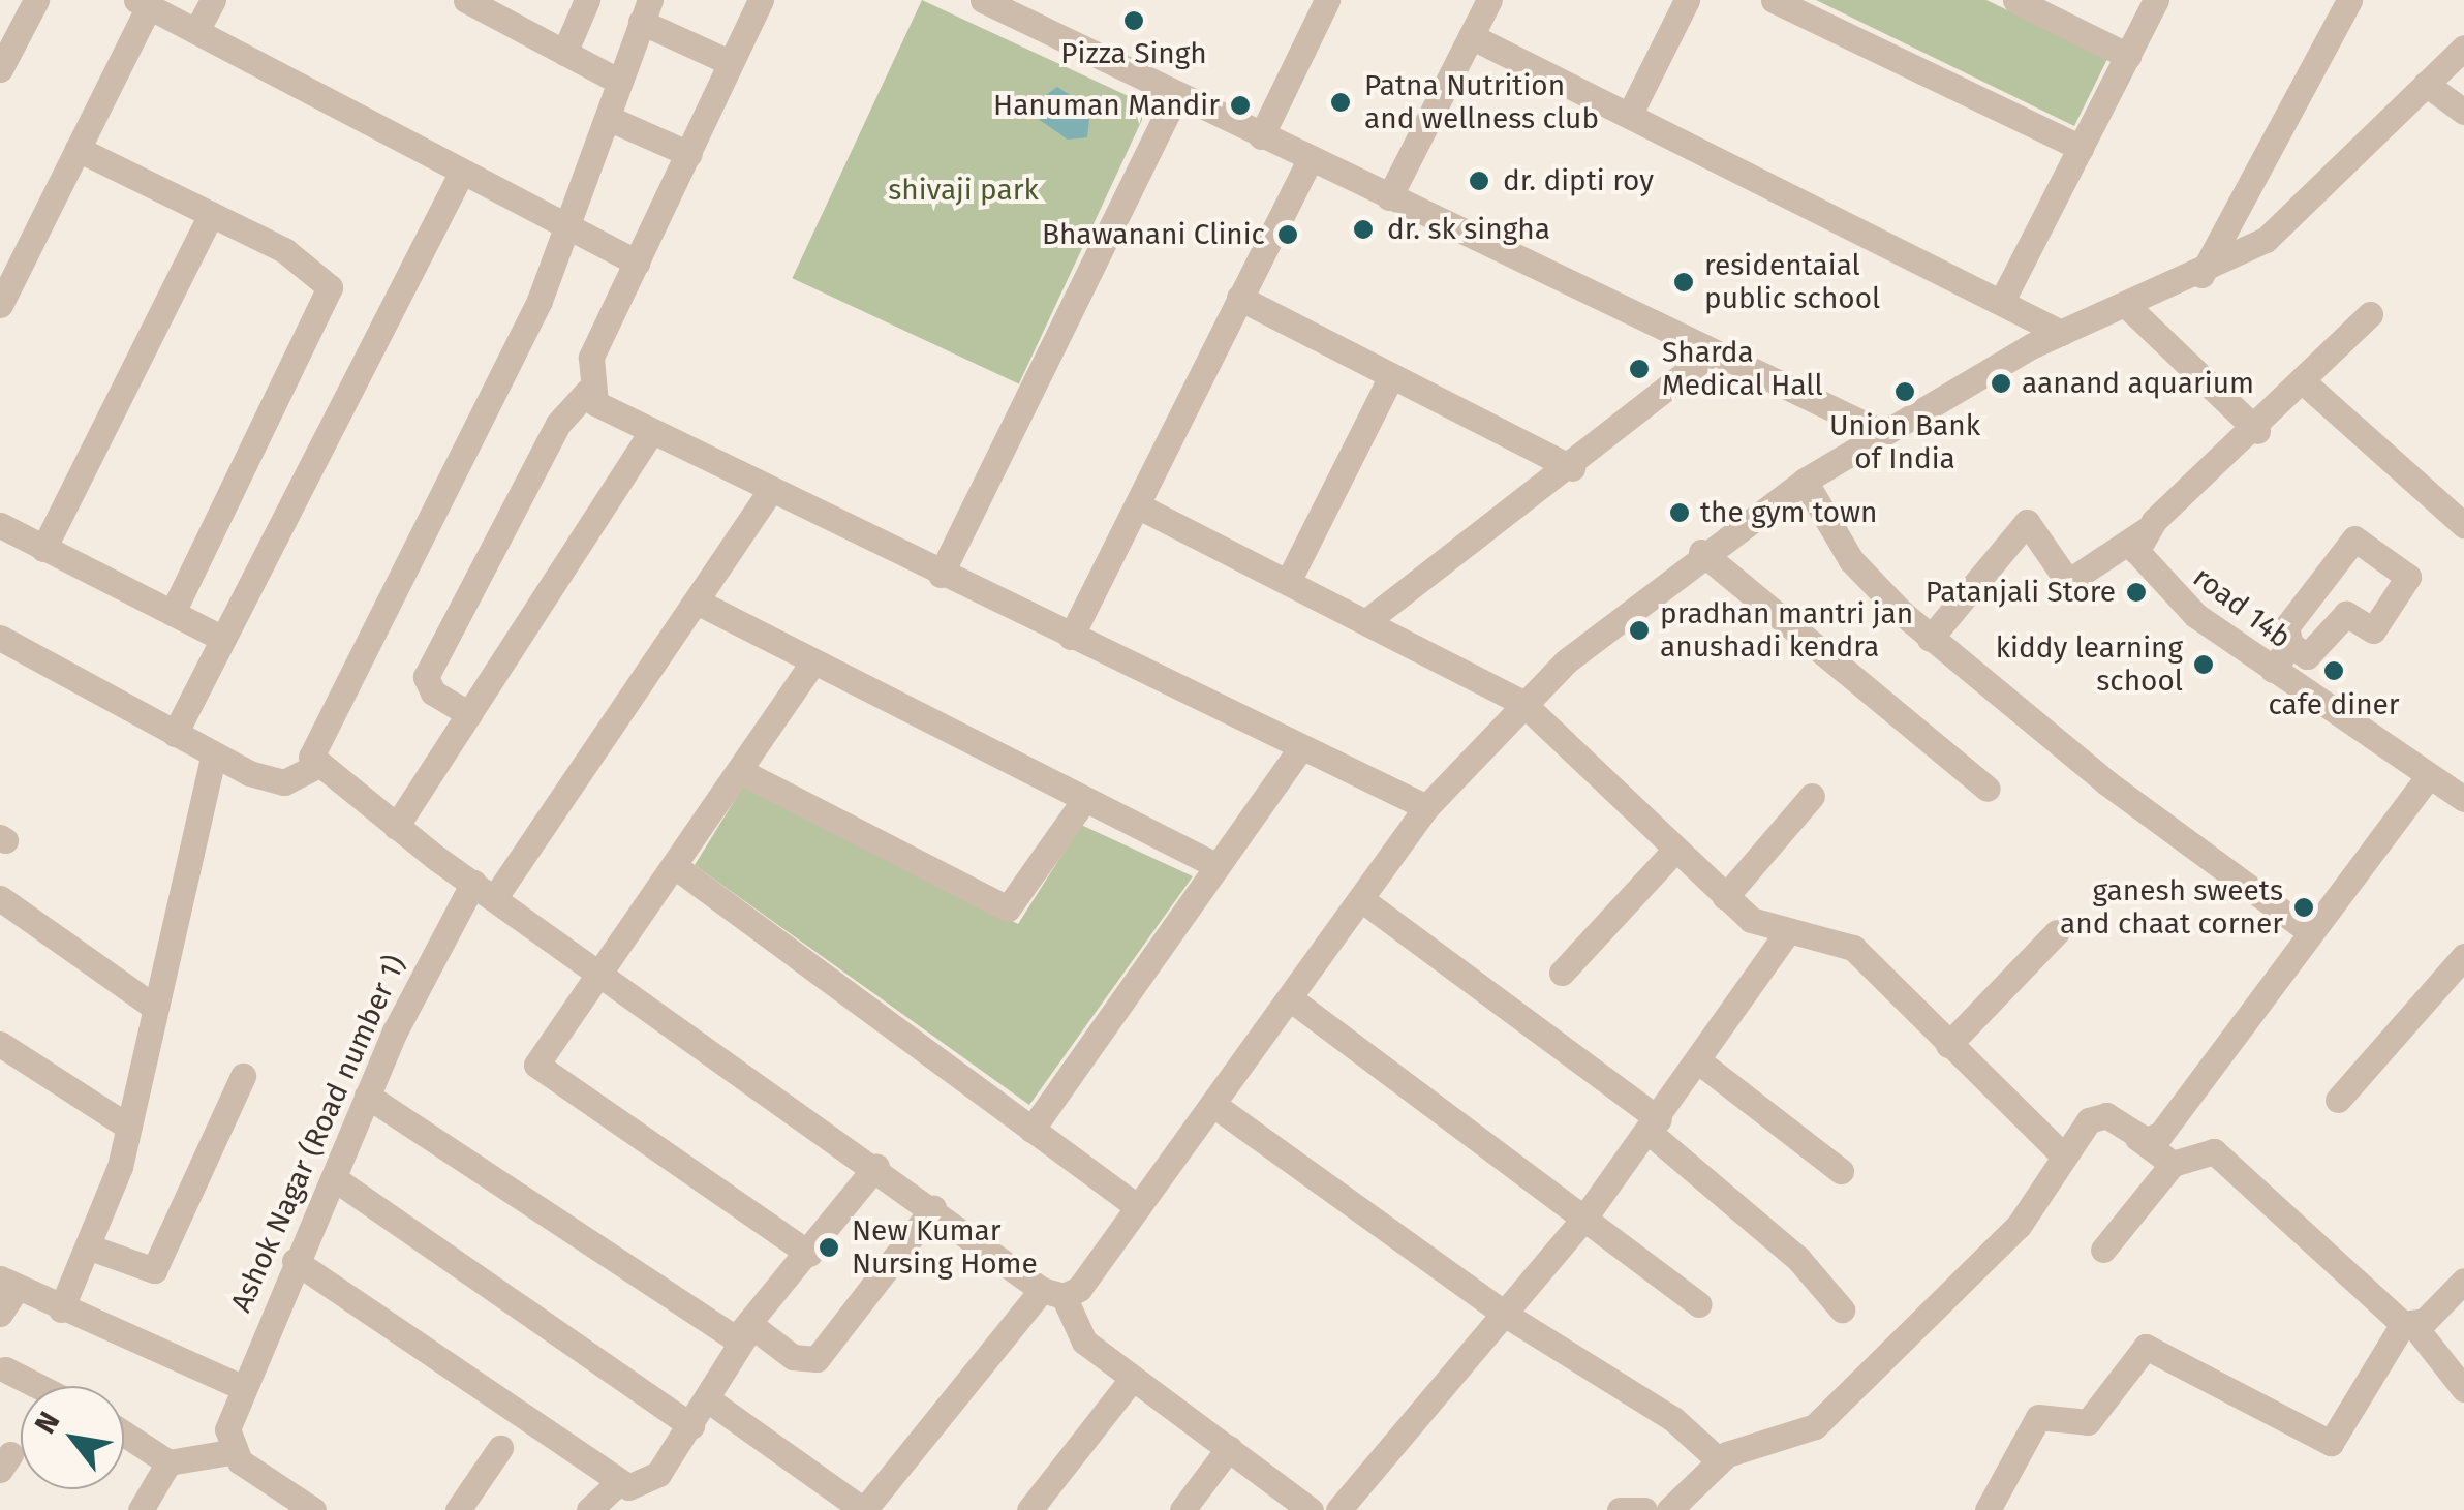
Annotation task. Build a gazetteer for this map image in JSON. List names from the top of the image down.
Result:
{
  "streets": {
    "street": ["road 14b", "Ashok Nagar (Road number 1)"]
  },
  "parks": ["shivaji park"],
  "places": [
    "Pizza Singh",
    "Patna Nutrition and wellness club",
    "Hanuman Mandir",
    "dr. dipti roy",
    "dr. sk singha",
    "Bhawanani Clinic",
    "residentaial public school",
    "Sharda Medical Hall",
    "aanand aquarium",
    "Union Bank of India",
    "the gym town",
    "Patanjali Store",
    "pradhan mantri jan anushadi kendra",
    "kiddy learning school",
    "cafe diner",
    "ganesh sweets and chaat corner",
    "New Kumar Nursing Home"
  ],
  "north": "top left"
}
